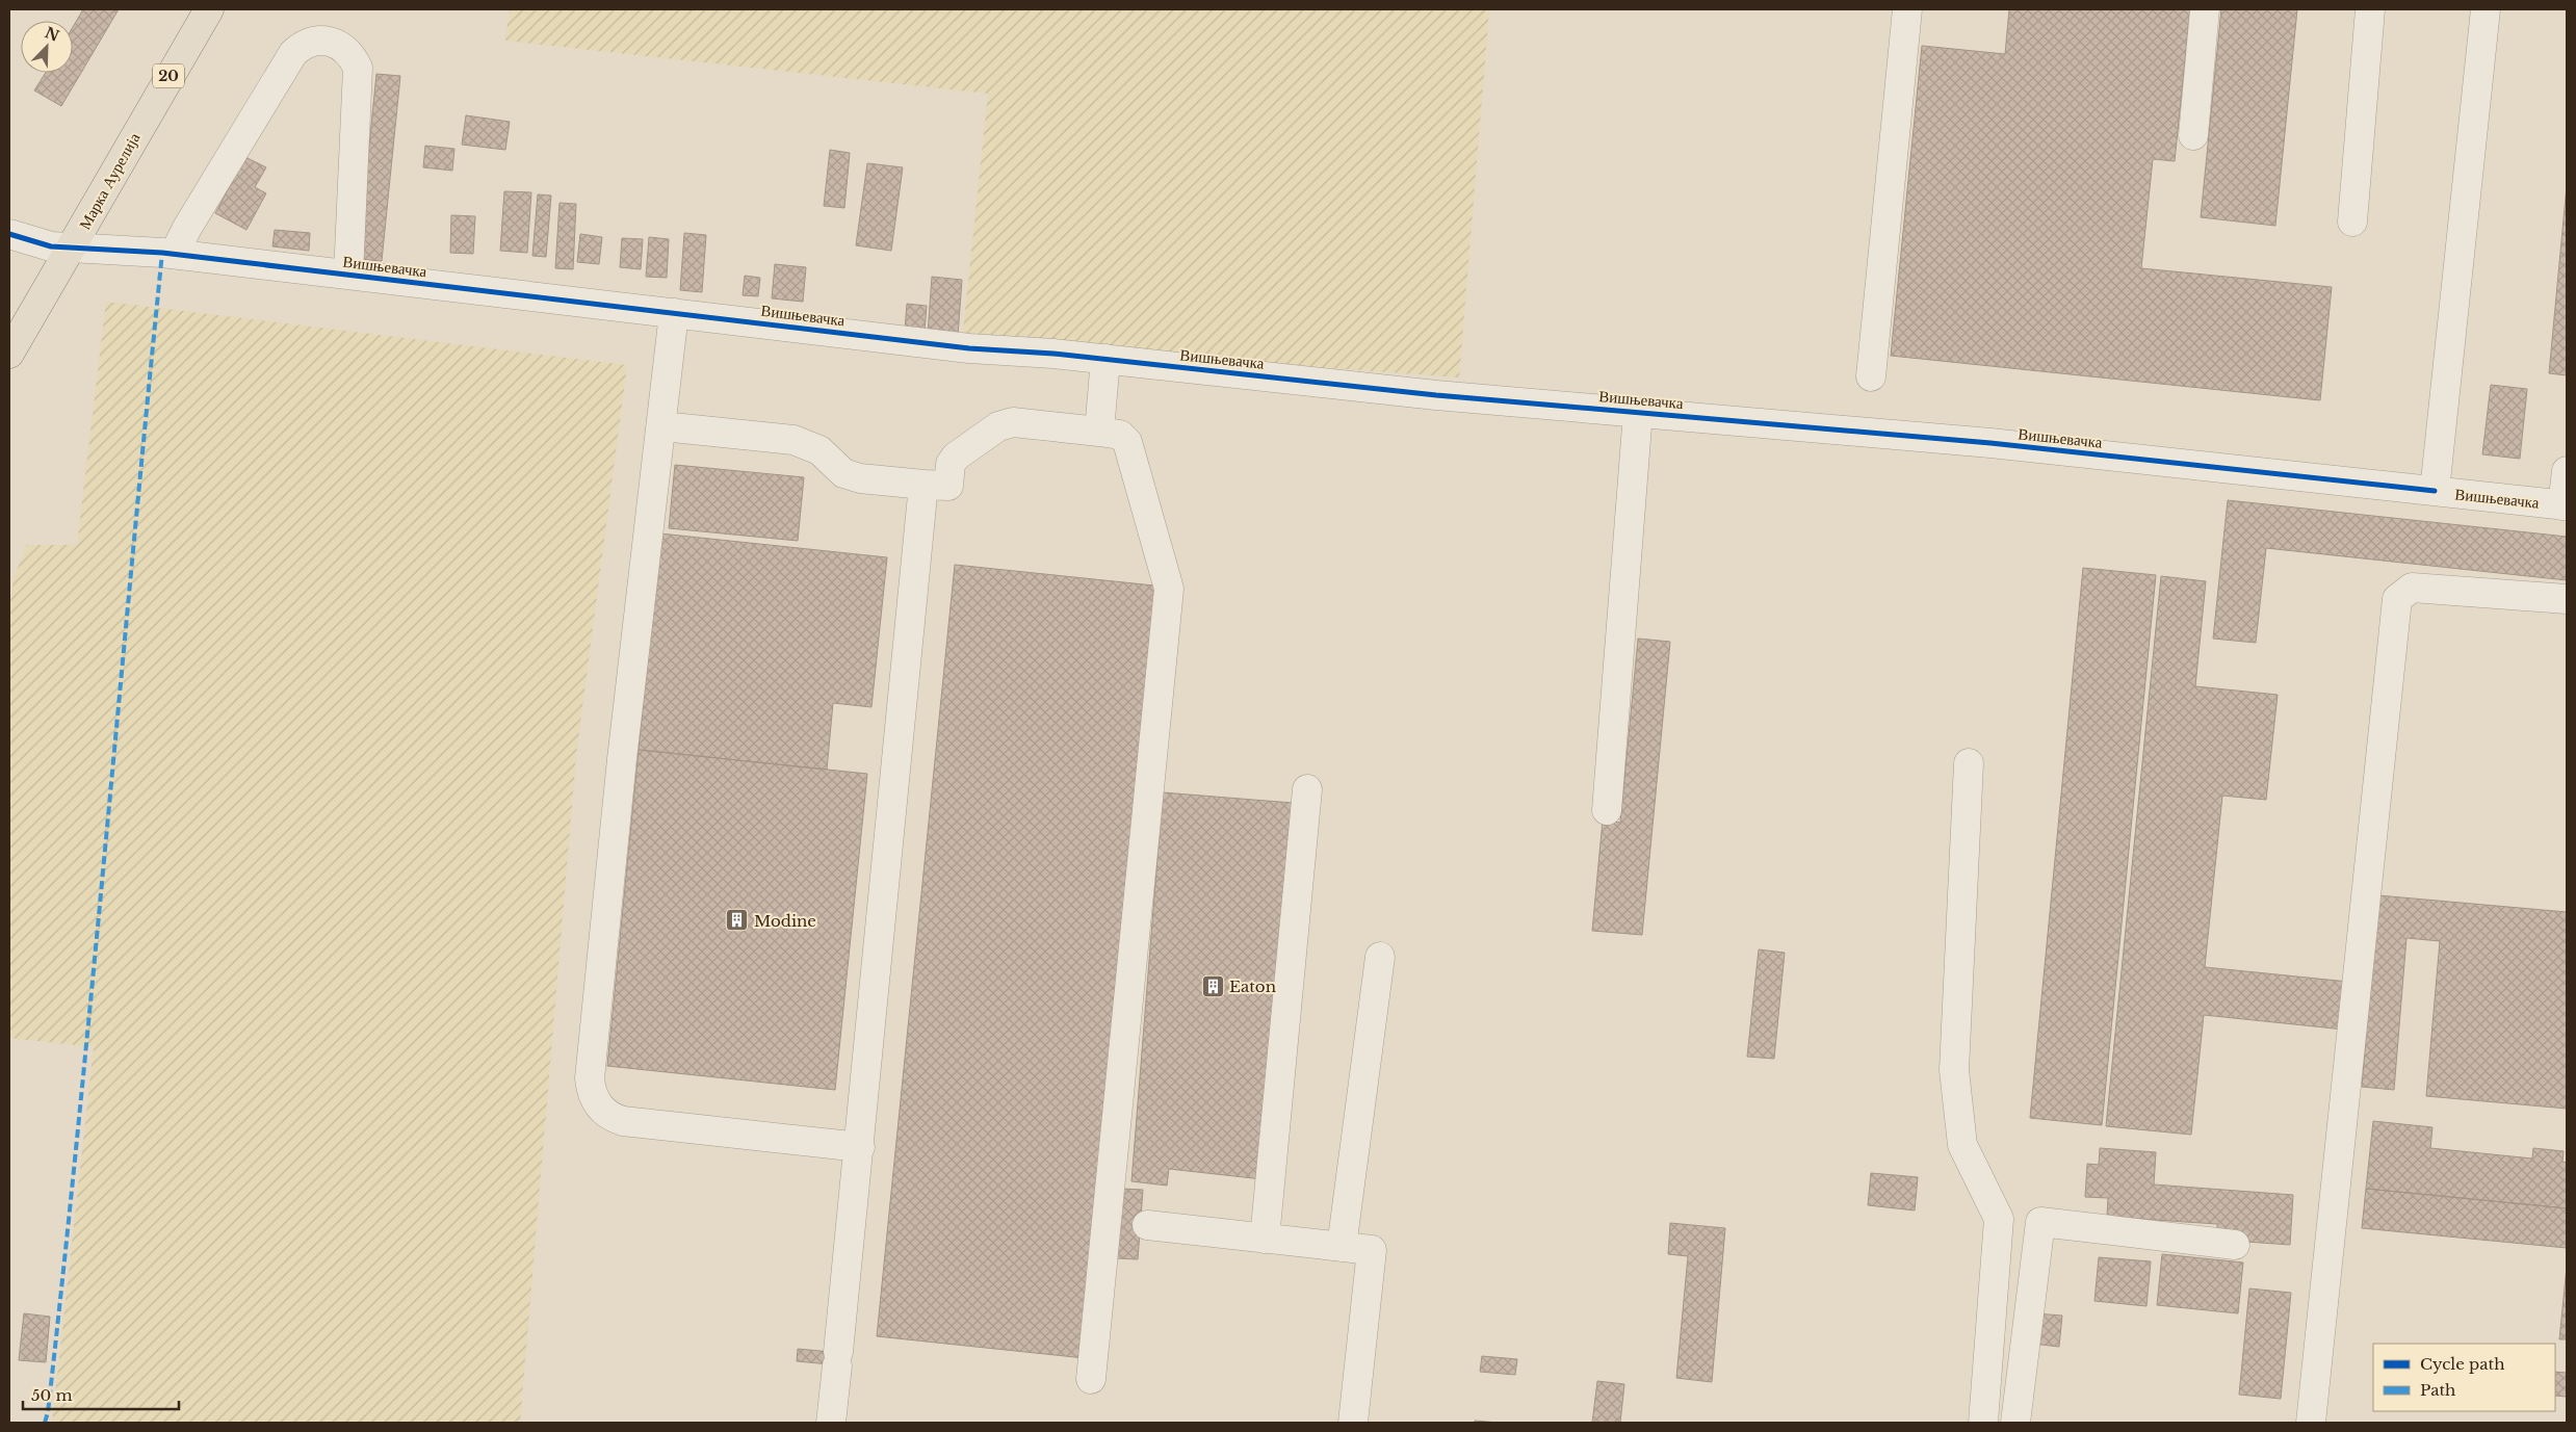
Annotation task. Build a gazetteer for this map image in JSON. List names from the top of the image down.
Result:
{
  "streets": {
    "main road": ["20", "Марка Аурелија"],
    "street": ["Вишњевачка"]
  },
  "crossings": [
    ["Марка Аурелија", "Вишњевачка"]
  ],
  "places": {
    "building": ["Modine", "Eaton"]
  },
  "legend": ["Cycle path", "Path"],
  "scale_bar": "50 m",
  "north": "top right"
}
